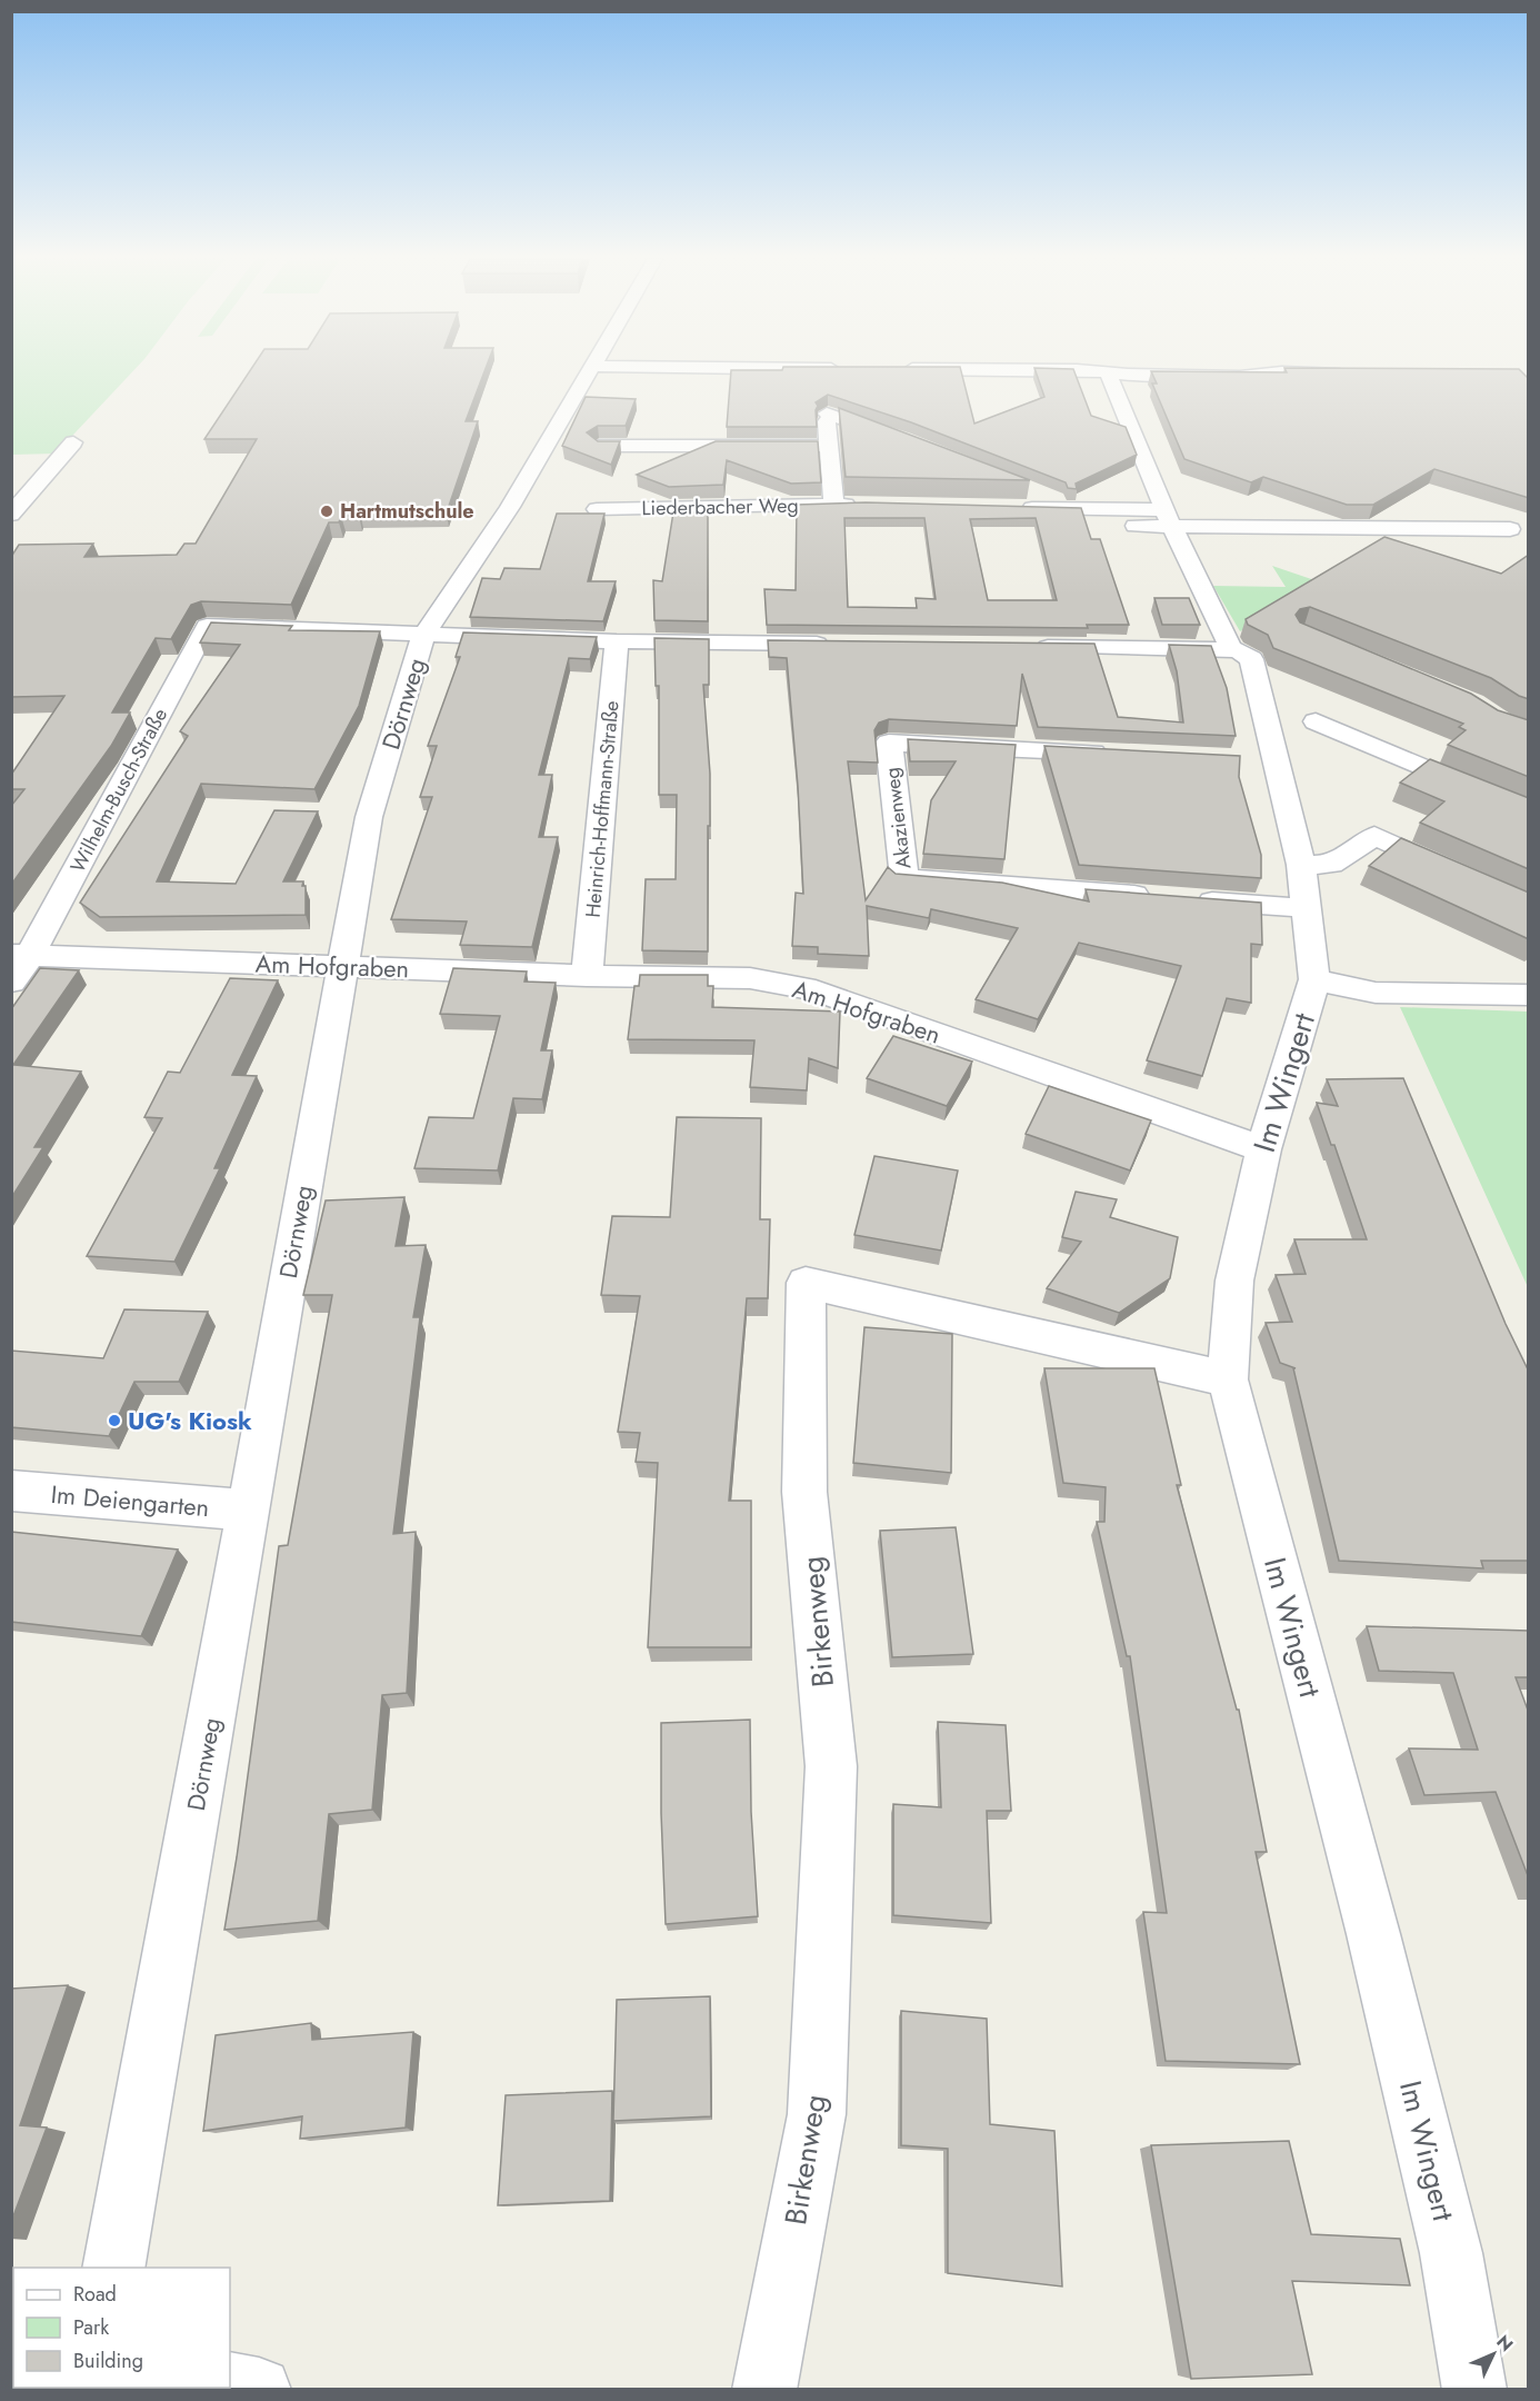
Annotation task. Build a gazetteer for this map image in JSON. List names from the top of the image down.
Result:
{
  "streets": {
    "street": [
      "Liederbacher Weg",
      "Dörnweg",
      "Wilhelm-Busch-Straße",
      "Heinrich-Hoffmann-Straße",
      "Akazienweg",
      "Am Hofgraben",
      "Im Wingert",
      "Im Deiengarten",
      "Birkenweg"
    ]
  },
  "crossings": [
    ["Dörnweg", "Wilhelm-Busch-Straße"],
    ["Dörnweg", "Am Hofgraben"],
    ["Dörnweg", "Im Deiengarten"],
    ["Wilhelm-Busch-Straße", "Am Hofgraben"],
    ["Heinrich-Hoffmann-Straße", "Am Hofgraben"],
    ["Akazienweg", "Im Wingert"],
    ["Am Hofgraben", "Im Wingert"],
    ["Im Wingert", "Birkenweg"]
  ],
  "places": ["Hartmutschule", "UG's Kiosk"],
  "legend": ["Road", "Park", "Building"],
  "north": "top right"
}
